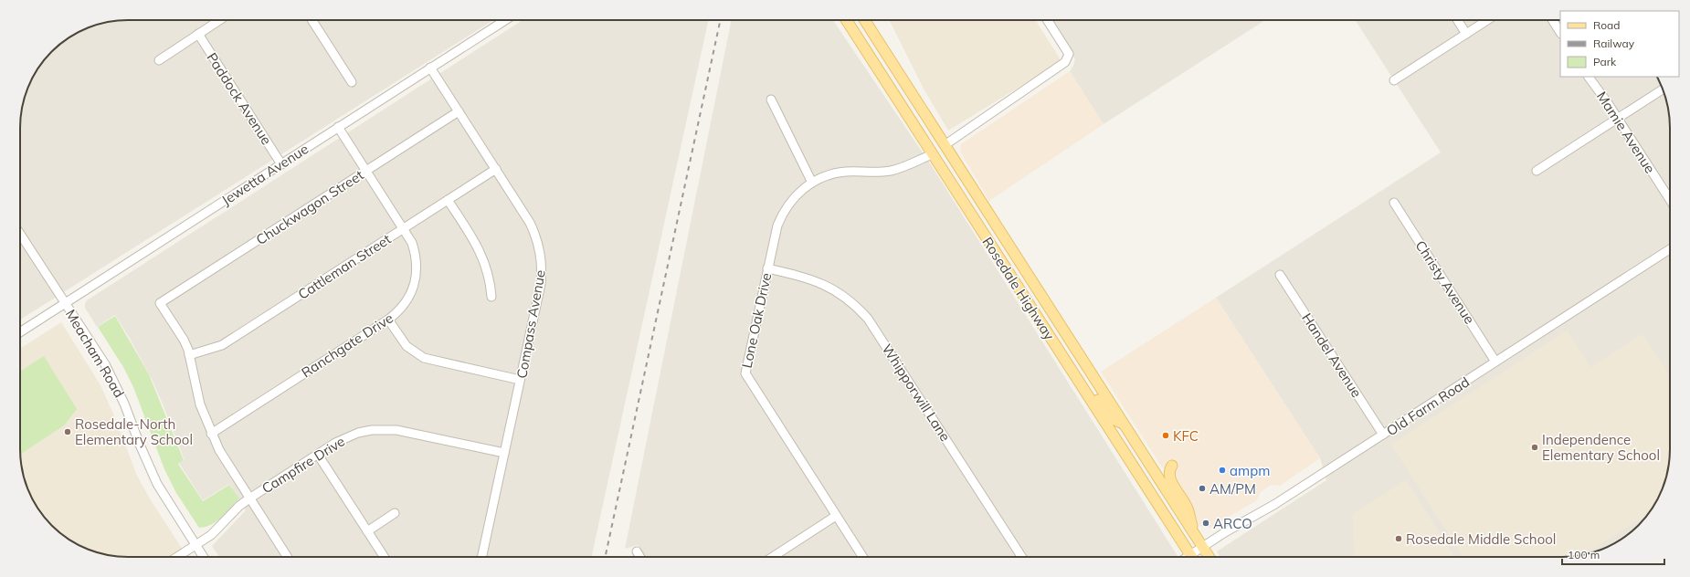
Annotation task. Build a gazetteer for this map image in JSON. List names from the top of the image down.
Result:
{
  "streets": {
    "main road": ["Rosedale Highway"],
    "street": [
      "Paddock Avenue",
      "Mamie Avenue",
      "Jewetta Avenue",
      "Chuckwagon Street",
      "Cattleman Street",
      "Christy Avenue",
      "Lone Oak Drive",
      "Compass Avenue",
      "Ranchgate Drive",
      "Meacham Road",
      "Handel Avenue",
      "Whipporwill Lane",
      "Old Farm Road",
      "Campfire Drive"
    ]
  },
  "crossings": [
    ["Paddock Avenue", "Jewetta Avenue"],
    ["Jewetta Avenue", "Compass Avenue"],
    ["Jewetta Avenue", "Ranchgate Drive"],
    ["Jewetta Avenue", "Meacham Road"],
    ["Chuckwagon Street", "Cattleman Street"],
    ["Chuckwagon Street", "Compass Avenue"],
    ["Chuckwagon Street", "Ranchgate Drive"],
    ["Cattleman Street", "Compass Avenue"],
    ["Cattleman Street", "Ranchgate Drive"],
    ["Christy Avenue", "Old Farm Road"],
    ["Rosedale Highway", "Lone Oak Drive"],
    ["Rosedale Highway", "Old Farm Road"],
    ["Lone Oak Drive", "Whipporwill Lane"],
    ["Compass Avenue", "Campfire Drive"],
    ["Meacham Road", "Campfire Drive"],
    ["Handel Avenue", "Old Farm Road"]
  ],
  "places": [
    "Rosedale-North Elementary School",
    "KFC",
    "Independence Elementary School",
    "ampm",
    "AM/PM",
    "ARCO",
    "Rosedale Middle School"
  ],
  "legend": ["Road", "Railway", "Park"],
  "scale_bar": "100 m"
}
